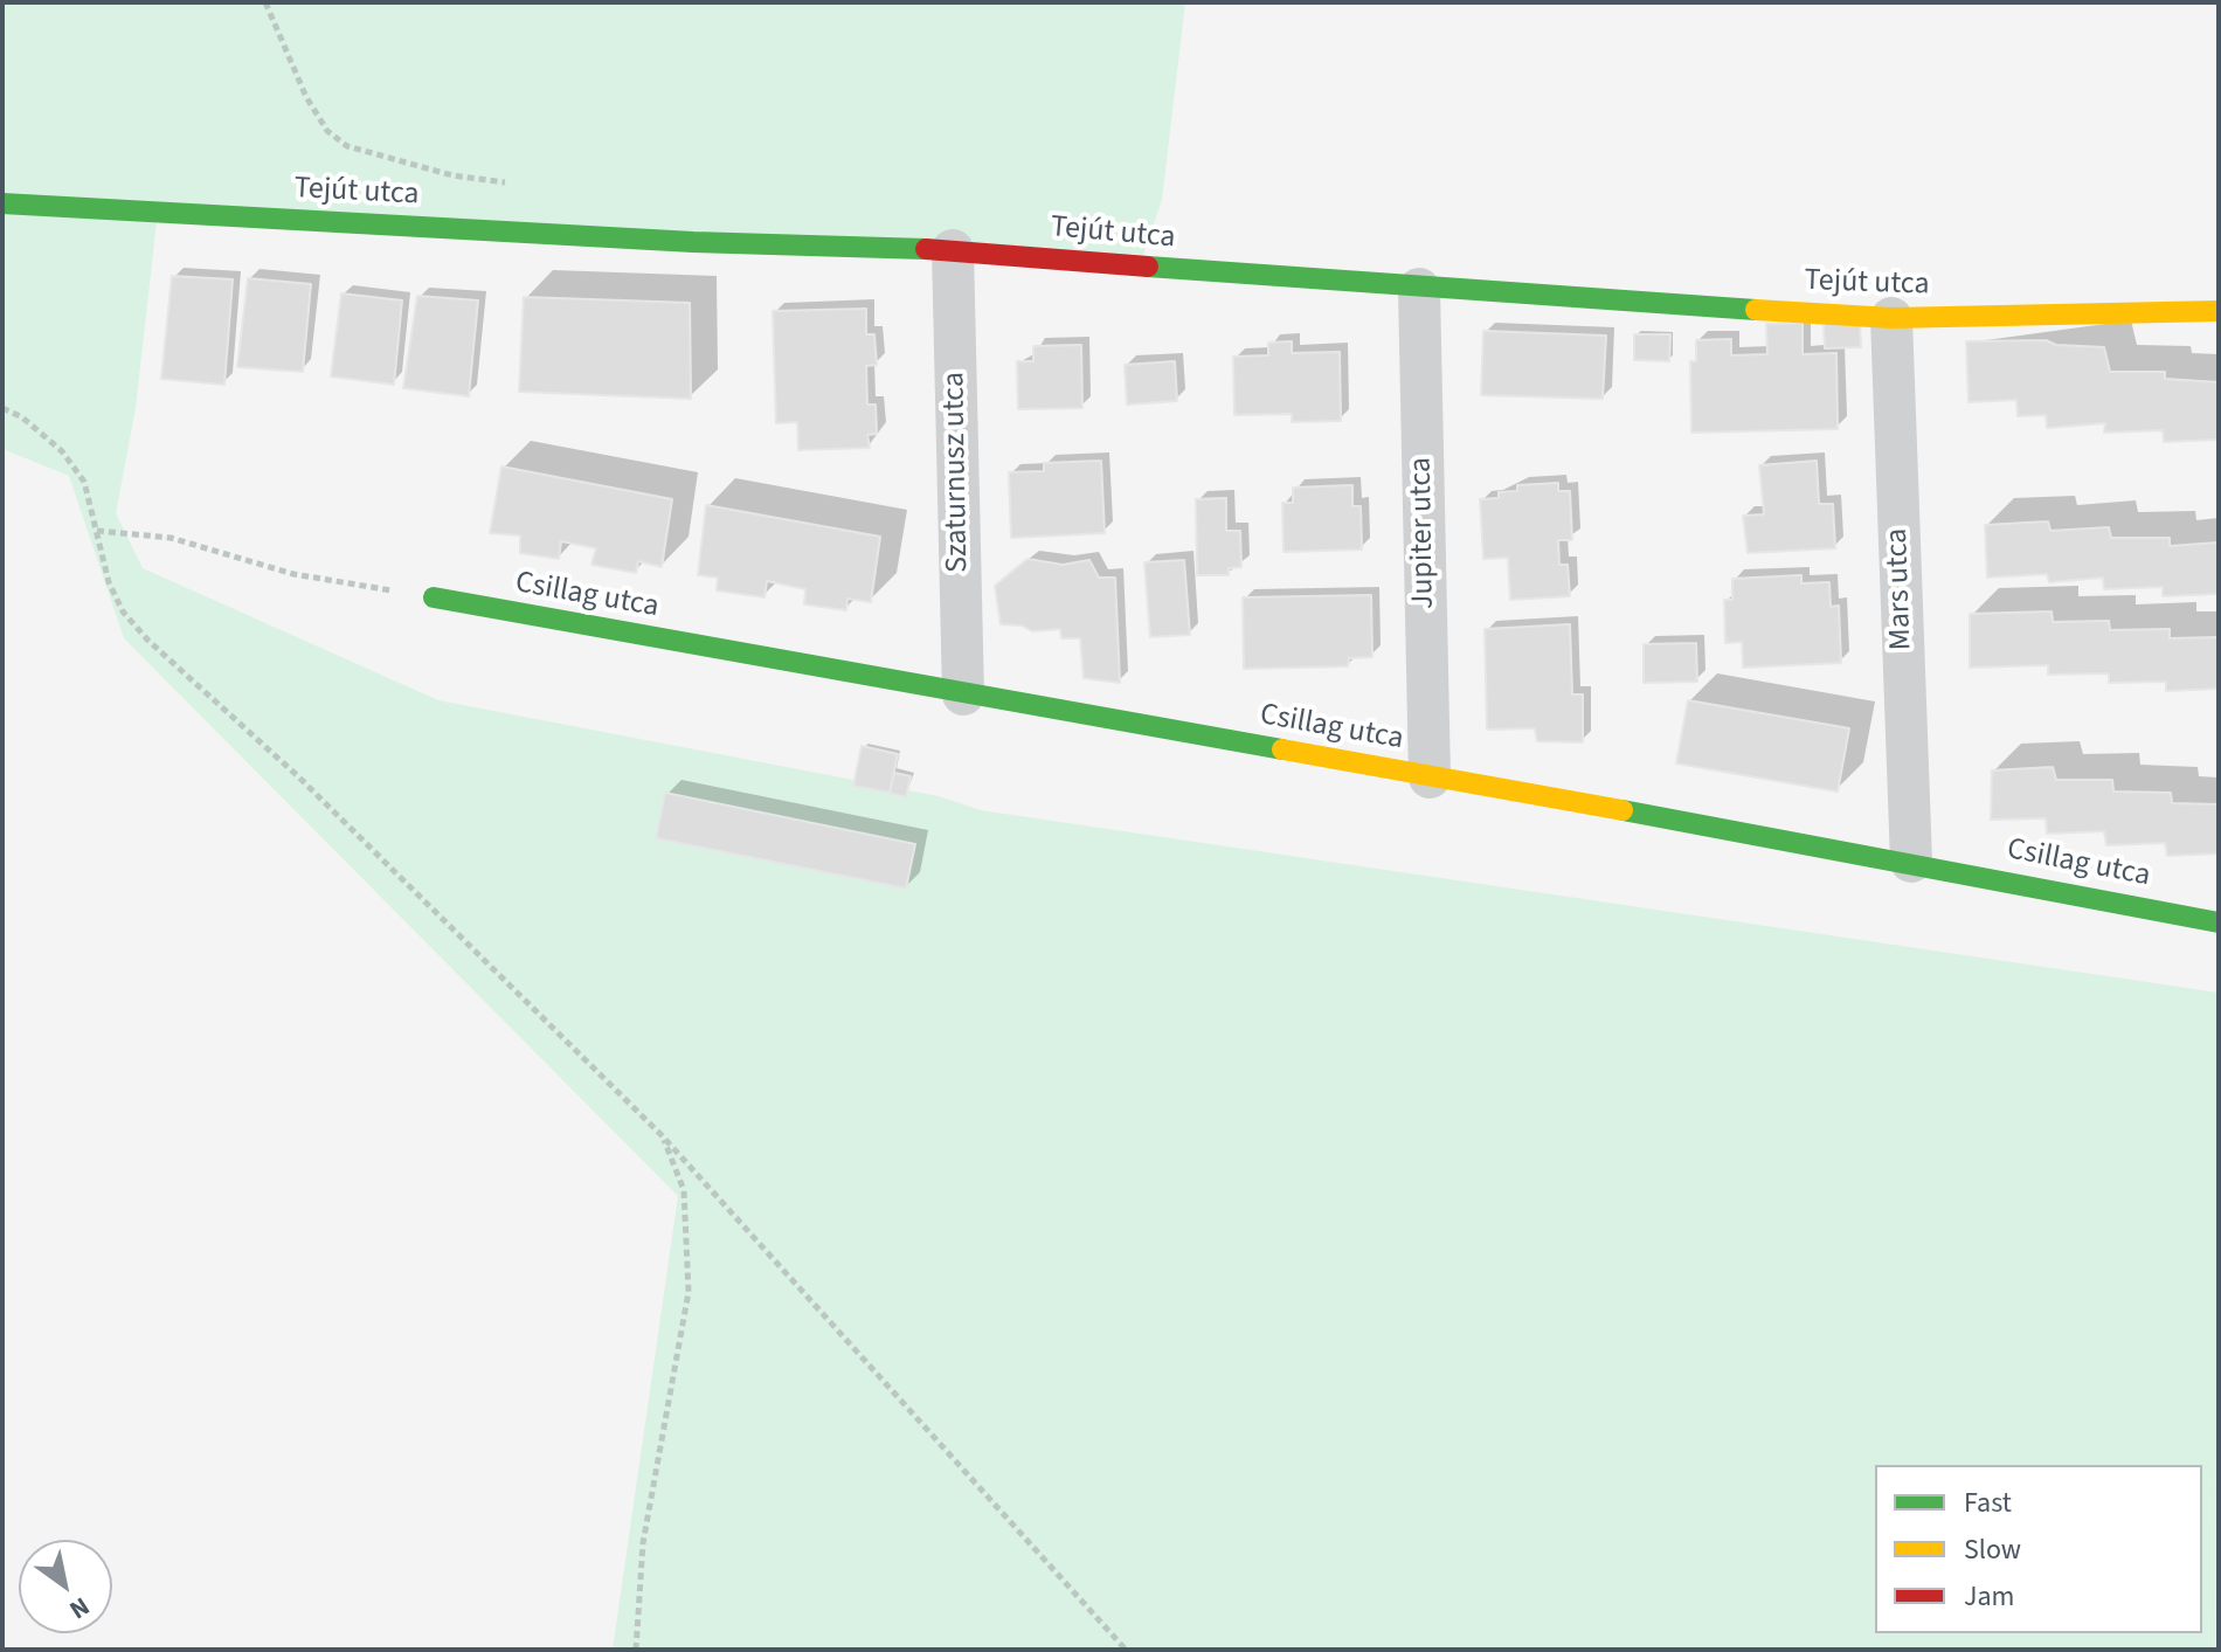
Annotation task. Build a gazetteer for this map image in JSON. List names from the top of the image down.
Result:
{
  "streets": {
    "street": [
      "Tejút utca",
      "Szaturnusz utca",
      "Jupiter utca",
      "Mars utca",
      "Csillag utca"
    ]
  },
  "crossings": [
    ["Tejút utca", "Szaturnusz utca"],
    ["Tejút utca", "Jupiter utca"],
    ["Tejút utca", "Mars utca"],
    ["Szaturnusz utca", "Csillag utca"],
    ["Jupiter utca", "Csillag utca"],
    ["Mars utca", "Csillag utca"]
  ],
  "legend": ["Fast", "Slow", "Jam"],
  "north": "bottom right"
}
